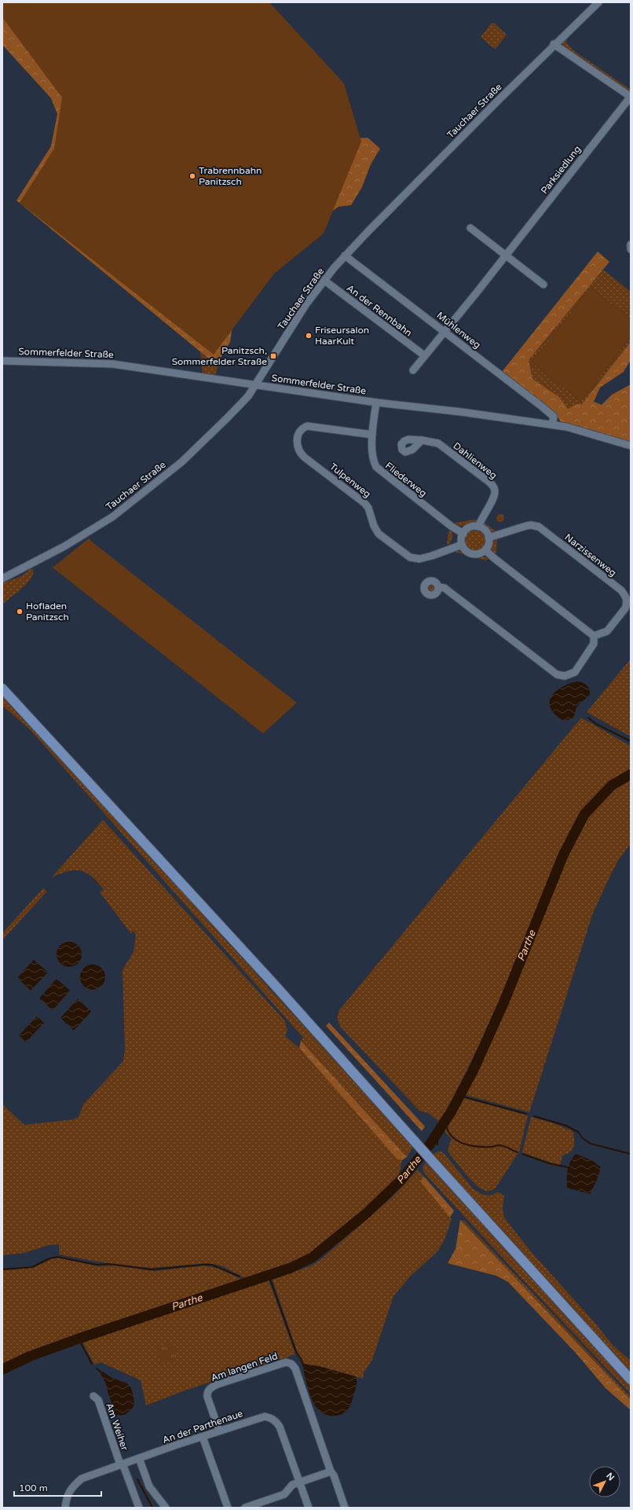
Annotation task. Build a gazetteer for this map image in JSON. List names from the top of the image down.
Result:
{
  "streets": {
    "street": [
      "Tauchaer Straße",
      "Parksiedlung",
      "An der Rennbahn",
      "Mühlenweg",
      "Sommerfelder Straße",
      "Dahlienweg",
      "Fliederweg",
      "Tulpenweg",
      "Narzissenweg",
      "Am langen Feld",
      "Am Weiher",
      "An der Parthenaue"
    ]
  },
  "crossings": [
    ["Tauchaer Straße", "An der Rennbahn"],
    ["Tauchaer Straße", "Mühlenweg"],
    ["Tauchaer Straße", "Sommerfelder Straße"],
    ["Parksiedlung", "An der Rennbahn"],
    ["Parksiedlung", "Mühlenweg"],
    ["Mühlenweg", "Sommerfelder Straße"],
    ["Sommerfelder Straße", "Fliederweg"],
    ["Dahlienweg", "Fliederweg"],
    ["Dahlienweg", "Tulpenweg"],
    ["Dahlienweg", "Narzissenweg"],
    ["Fliederweg", "Tulpenweg"],
    ["Fliederweg", "Narzissenweg"],
    ["Tulpenweg", "Narzissenweg"],
    ["Am langen Feld", "An der Parthenaue"],
    ["Am Weiher", "An der Parthenaue"]
  ],
  "water": ["Parthe"],
  "places": {
    "other": ["Trabrennbahn Panitzsch", "Friseursalon HaarKult", "Hofladen Panitzsch"],
    "transit": ["Panitzsch, Sommerfelder Straße"]
  },
  "scale_bar": "100 m",
  "north": "top right"
}
